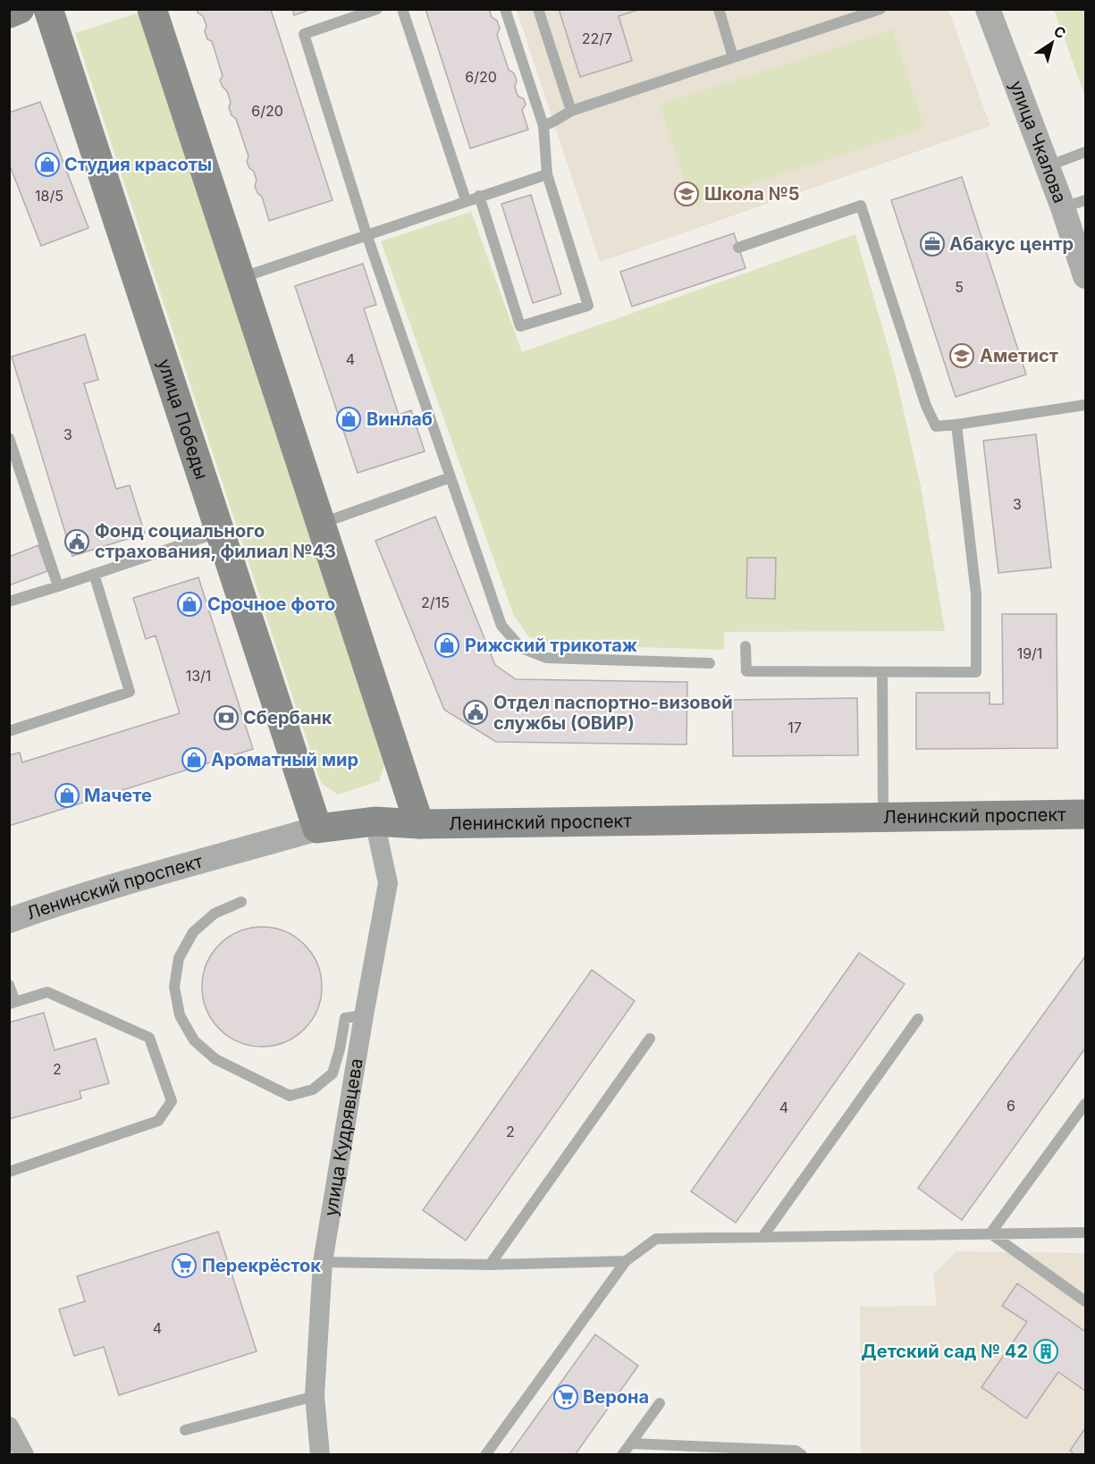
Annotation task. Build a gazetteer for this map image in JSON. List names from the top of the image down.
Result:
{
  "streets": {
    "main road": ["улица Победы", "Ленинский проспект"],
    "street": ["улица Чкалова", "улица Кудрявцева"]
  },
  "crossings": [
    ["улица Победы", "Ленинский проспект"],
    ["Ленинский проспект", "улица Кудрявцева"]
  ],
  "places": {
    "shop": [
      "Студия красоты",
      "Винлаб",
      "Срочное фото",
      "Рижский трикотаж",
      "Ароматный мир",
      "Мачете"
    ],
    "school or university": ["Школа №5", "Аметист"],
    "office": ["Абакус центр"],
    "public building": ["Фонд социального страхования, филиал №43", "Отдел паспортно-визовой службы (ОВИР)"],
    "bank": ["Сбербанк"],
    "supermarket": ["Перекрёсток", "Верона"],
    "building": ["Детский сад № 42"]
  },
  "house_numbers": [
    "22/7",
    "6/20",
    "6/20",
    "18/5",
    "5",
    "4",
    "3",
    "3",
    "2/15",
    "19/1",
    "13/1",
    "17",
    "2",
    "6",
    "4",
    "2",
    "4"
  ],
  "north": "top right"
}
